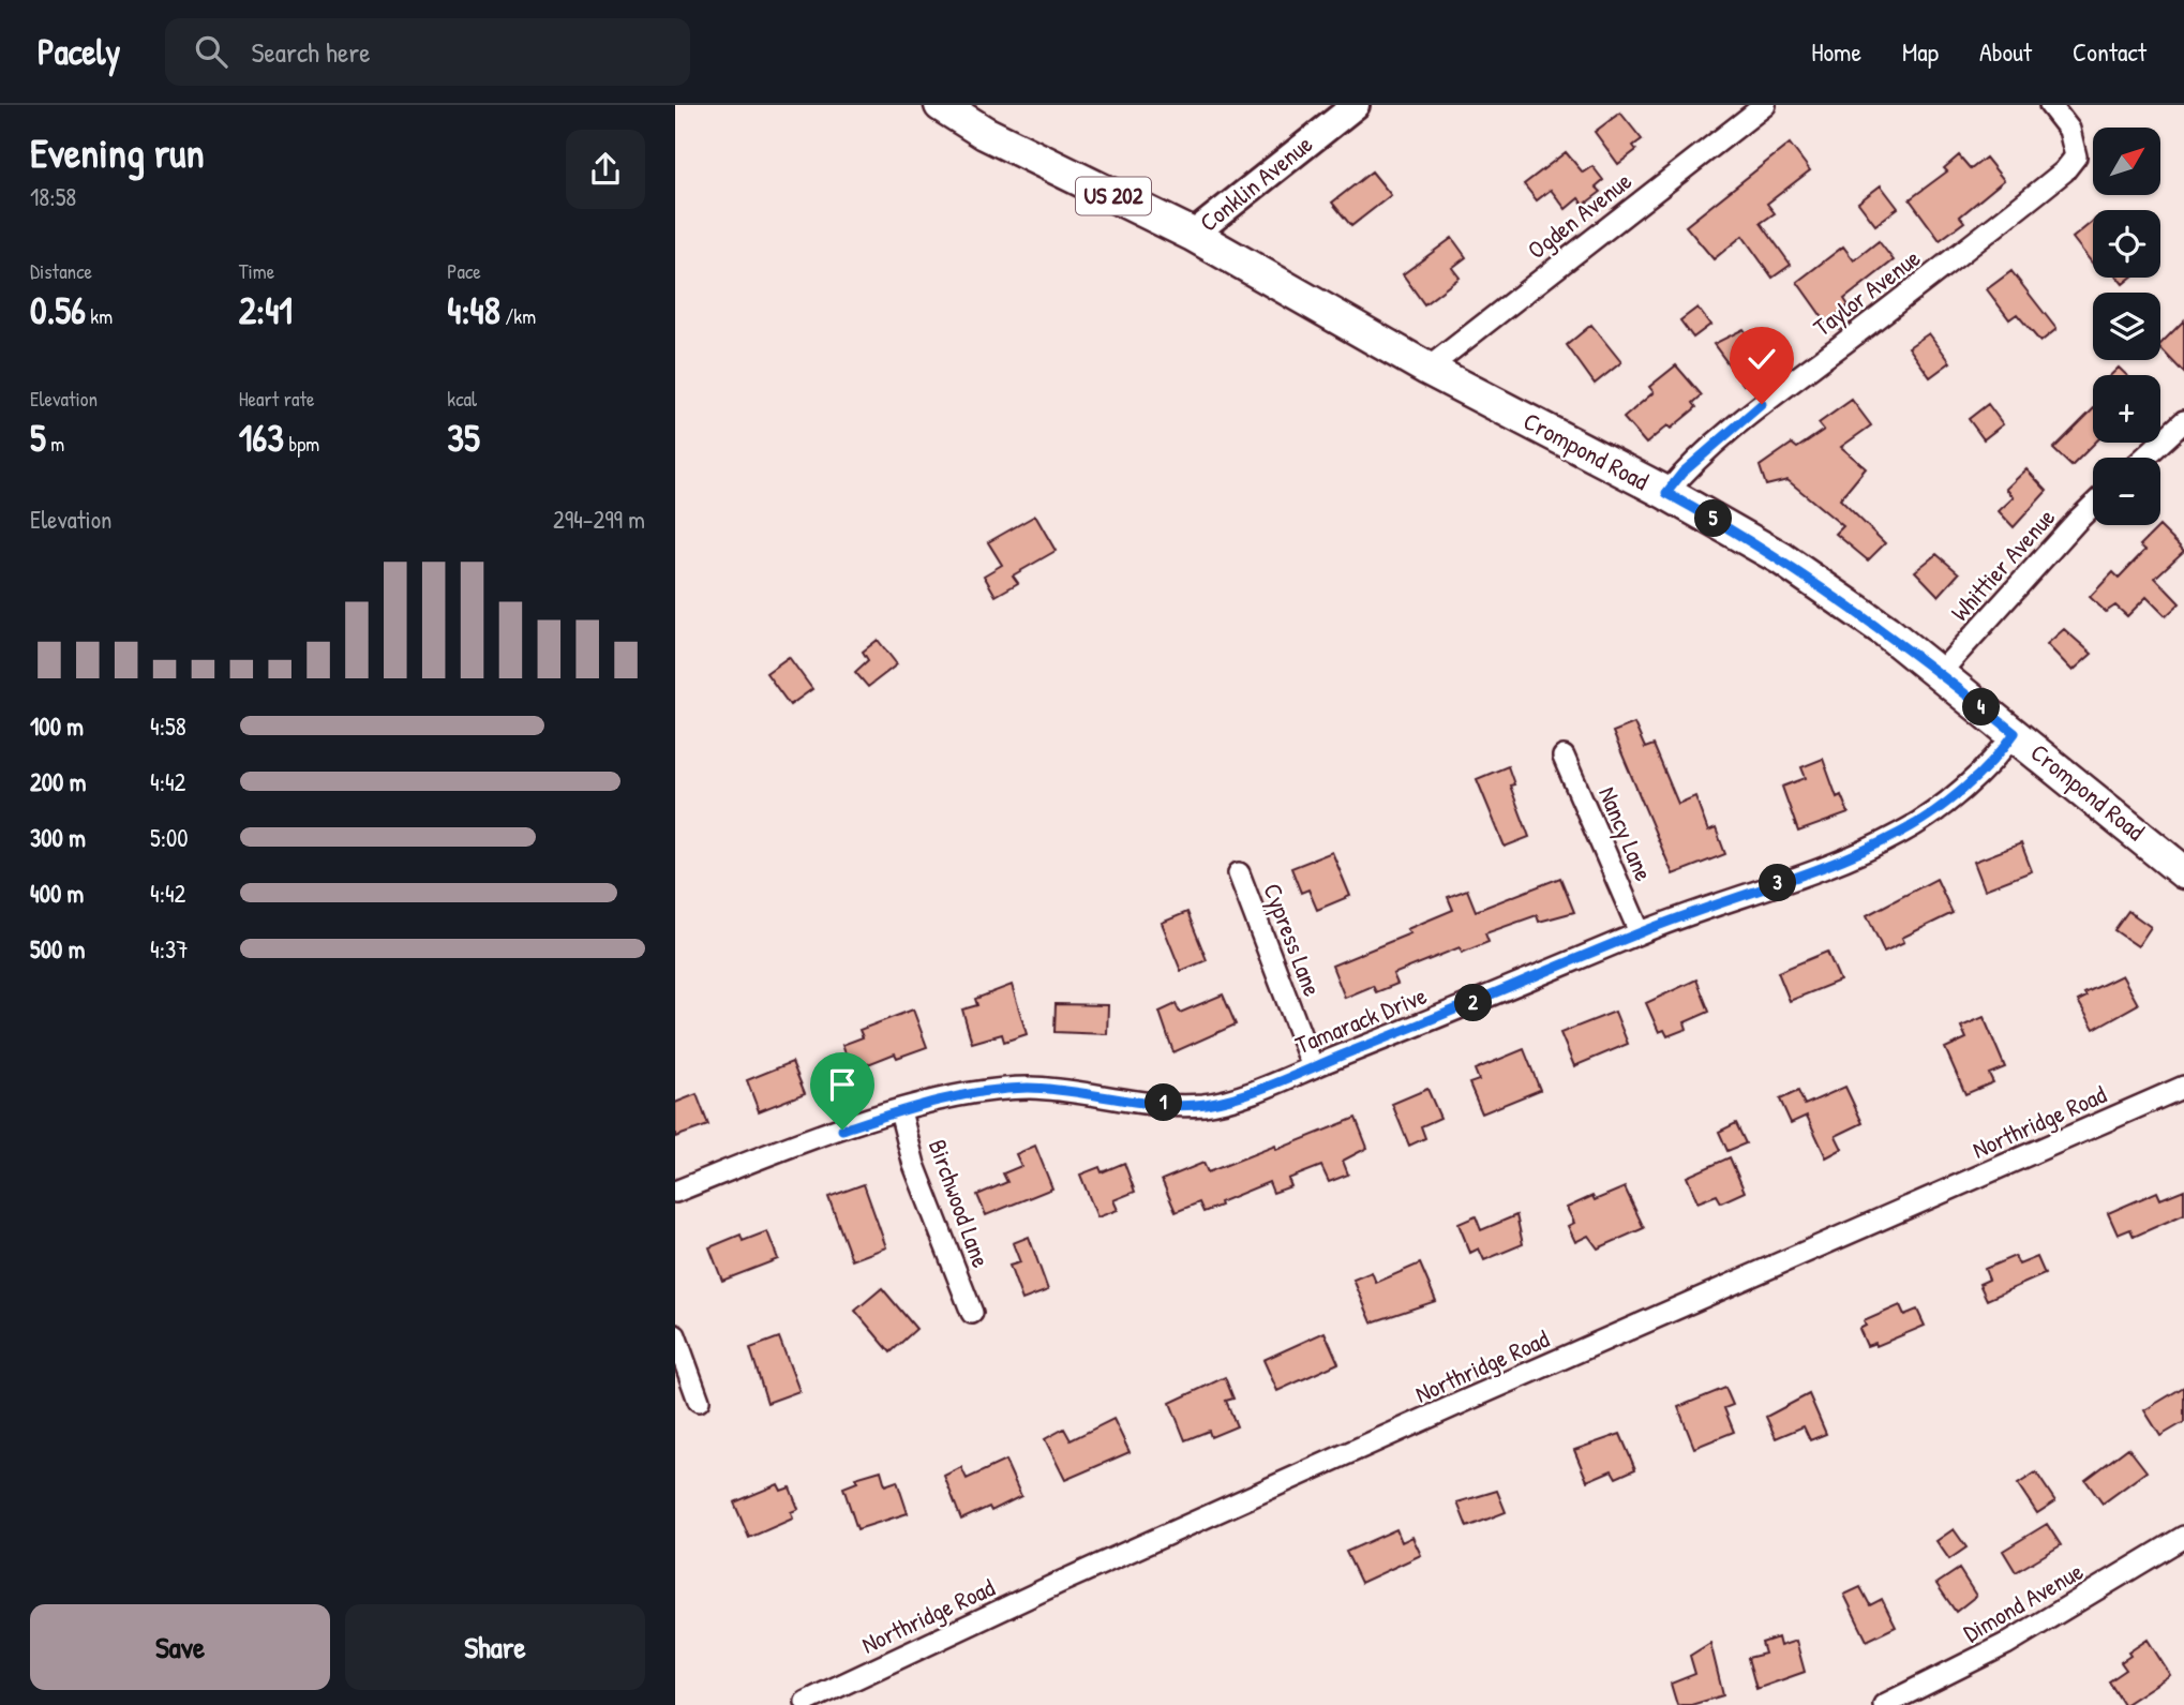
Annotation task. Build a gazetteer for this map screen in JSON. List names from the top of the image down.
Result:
{
  "streets": {
    "main road": ["US 202", "Crompond Road"],
    "street": [
      "Conklin Avenue",
      "Ogden Avenue",
      "Taylor Avenue",
      "Whittier Avenue",
      "Nancy Lane",
      "Cypress Lane",
      "Tamarack Drive",
      "Northridge Road",
      "Birchwood Lane",
      "Dimond Avenue"
    ]
  },
  "crossings": [
    ["Conklin Avenue", "Crompond Road"],
    ["Ogden Avenue", "Crompond Road"],
    ["Taylor Avenue", "Crompond Road"],
    ["Crompond Road", "Whittier Avenue"],
    ["Crompond Road", "Tamarack Drive"],
    ["Nancy Lane", "Tamarack Drive"],
    ["Cypress Lane", "Tamarack Drive"],
    ["Tamarack Drive", "Birchwood Lane"]
  ],
  "north": "top right",
  "page": {
    "header": "Pacely",
    "search": "Search here",
    "nav": [
      "Home",
      "Map",
      "About",
      "Contact"
    ],
    "heading": ["Evening run", "18:58"],
    "map_buttons": ["+", "−"],
    "stats": [
      ["Distance", "0.56 km"],
      ["Time", "2:41"],
      ["Pace", "4:48 /km"],
      ["Elevation", "5 m"],
      ["Heart rate", "163 bpm"],
      ["kcal", "35"]
    ],
    "chart": ["Elevation", "294–299 m"],
    "pins": [
      "5",
      "4",
      "3",
      "2",
      "1"
    ],
    "list": [
      {
        "name": "100 m",
        "note": "4:58"
      },
      {
        "name": "200 m",
        "note": "4:42"
      },
      {
        "name": "300 m",
        "note": "5:00"
      },
      {
        "name": "400 m",
        "note": "4:42"
      },
      {
        "name": "500 m",
        "note": "4:37"
      }
    ],
    "buttons": ["Save", "Share"]
  }
}
